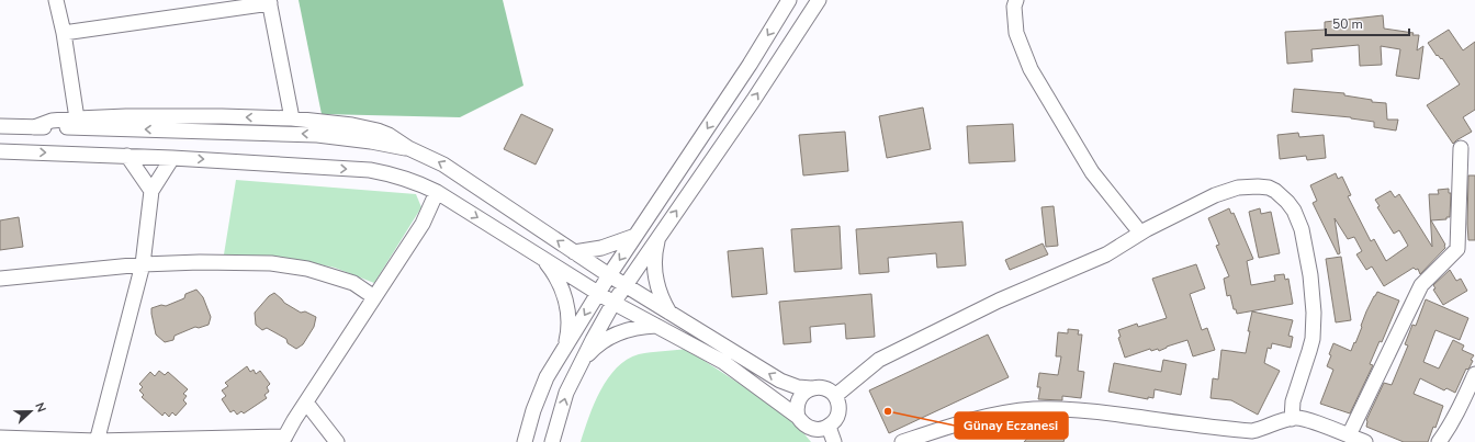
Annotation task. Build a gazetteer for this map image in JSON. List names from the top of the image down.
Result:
{
  "places": ["Günay Eczanesi"],
  "scale_bar": "50 m",
  "north": "right"
}
